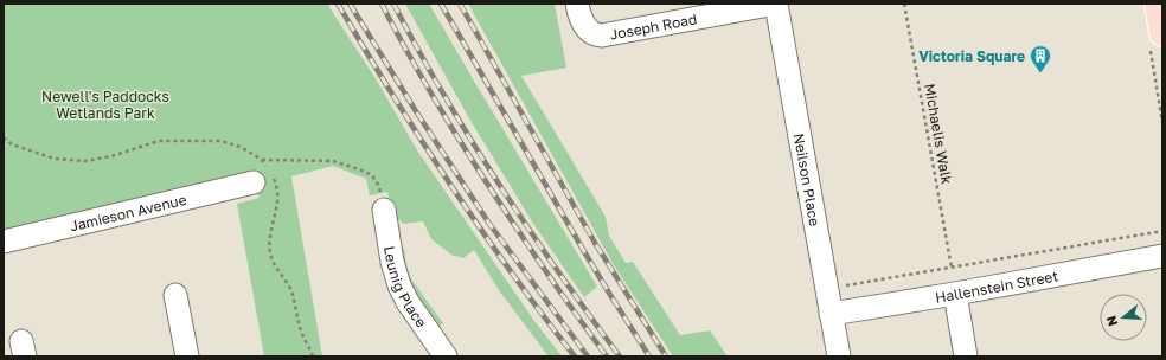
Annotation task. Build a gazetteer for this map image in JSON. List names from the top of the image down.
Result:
{
  "streets": {
    "street": [
      "Joseph Road",
      "Neilson Place",
      "Jamieson Avenue",
      "Leunig Place",
      "Hallenstein Street"
    ],
    "path": ["Michaelis Walk"]
  },
  "crossings": [
    ["Joseph Road", "Neilson Place"],
    ["Neilson Place", "Hallenstein Street"]
  ],
  "parks": ["Newell's Paddocks Wetlands Park"],
  "places": {
    "building": ["Victoria Square"]
  },
  "north": "left"
}
